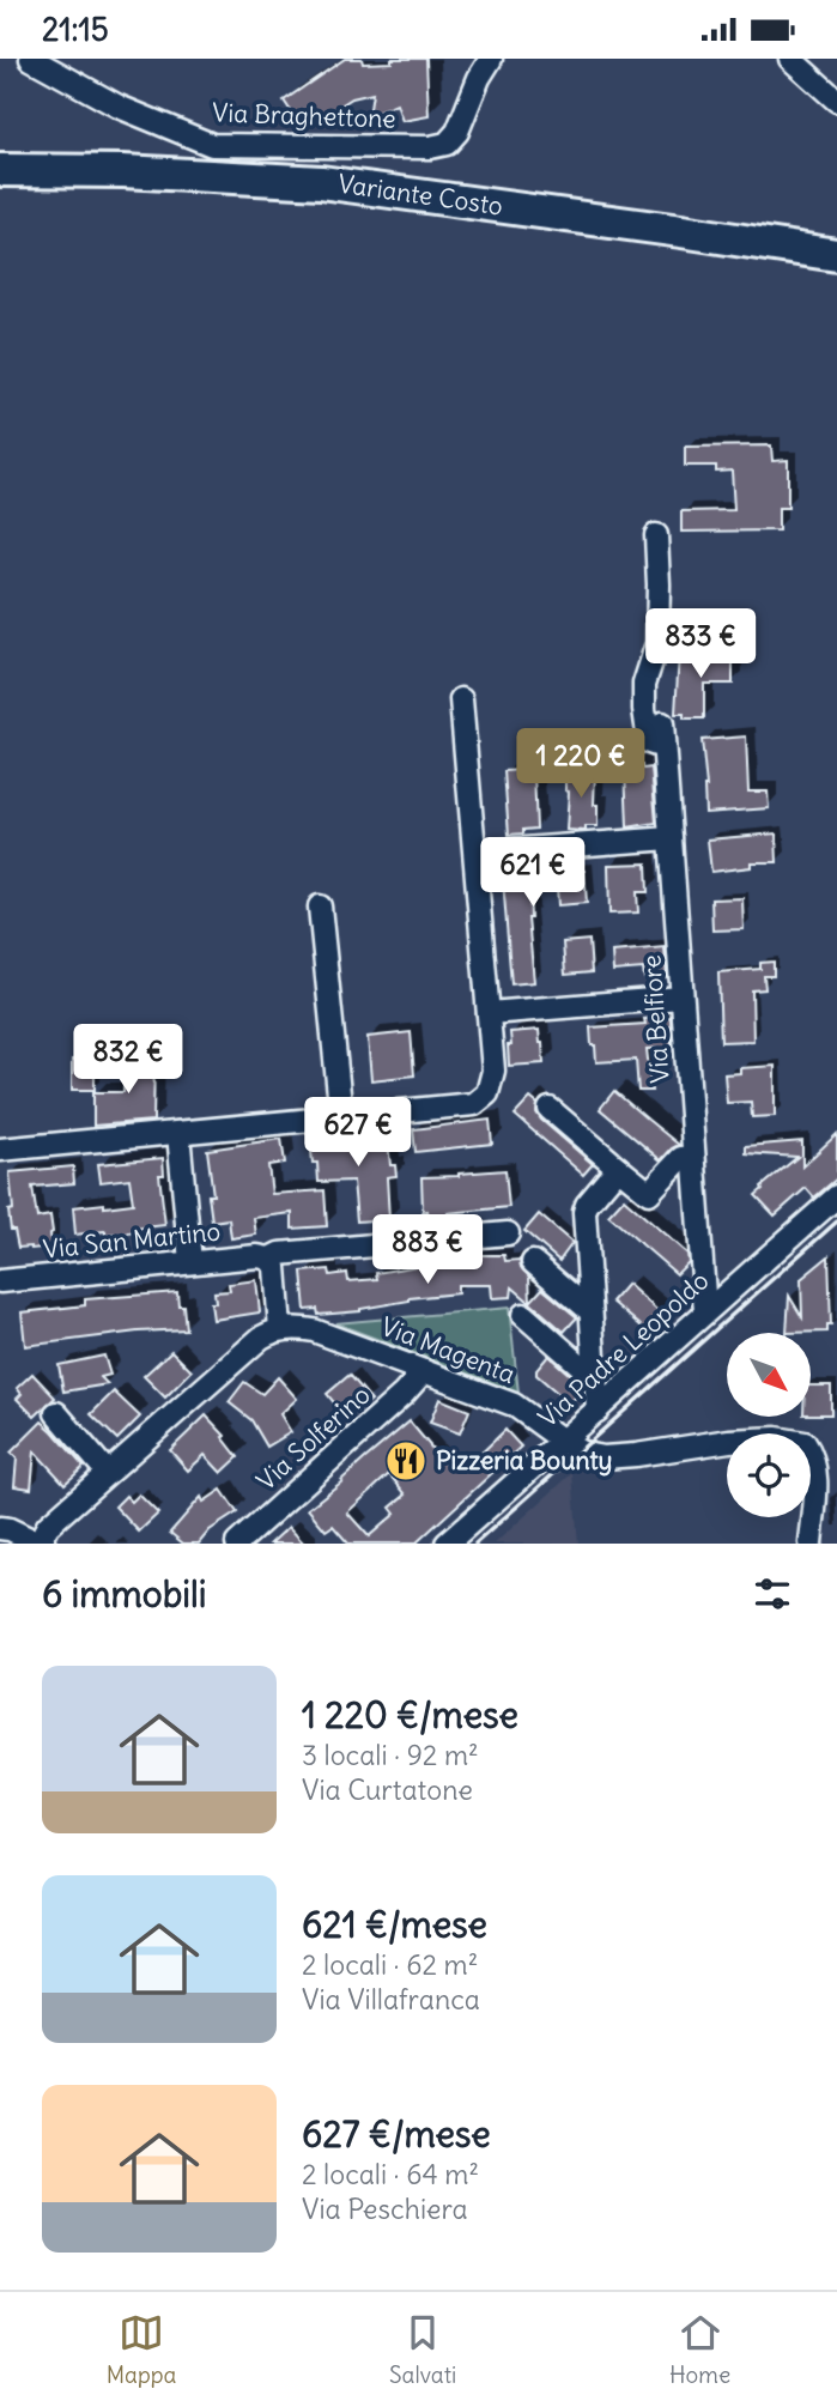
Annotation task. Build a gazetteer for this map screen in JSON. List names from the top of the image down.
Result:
{
  "streets": {
    "highway": ["Variante Costo"],
    "street": [
      "Via Braghettone",
      "Via Belfiore",
      "Via San Martino",
      "Via Padre Leopoldo",
      "Via Magenta",
      "Via Solferino"
    ]
  },
  "crossings": [
    ["Via Belfiore", "Via Padre Leopoldo"],
    ["Via Padre Leopoldo", "Via Magenta"],
    ["Via Magenta", "Via Solferino"]
  ],
  "places": {
    "restaurant": ["Pizzeria Bounty"]
  },
  "north": "bottom right",
  "page": {
    "status": "21:15",
    "price": [
      "833 €",
      "1 220 €",
      "621 €",
      "832 €",
      "627 €",
      "883 €"
    ],
    "heading": "6 immobili",
    "list": [
      {
        "name": "1 220 €/mese",
        "note": "3 locali · 92 m² · Via Curtatone"
      },
      {
        "name": "621 €/mese",
        "note": "2 locali · 62 m² · Via Villafranca"
      },
      {
        "name": "627 €/mese",
        "note": "2 locali · 64 m² · Via Peschiera"
      }
    ],
    "tabs": ["Mappa", "Salvati", "Home"]
  }
}
